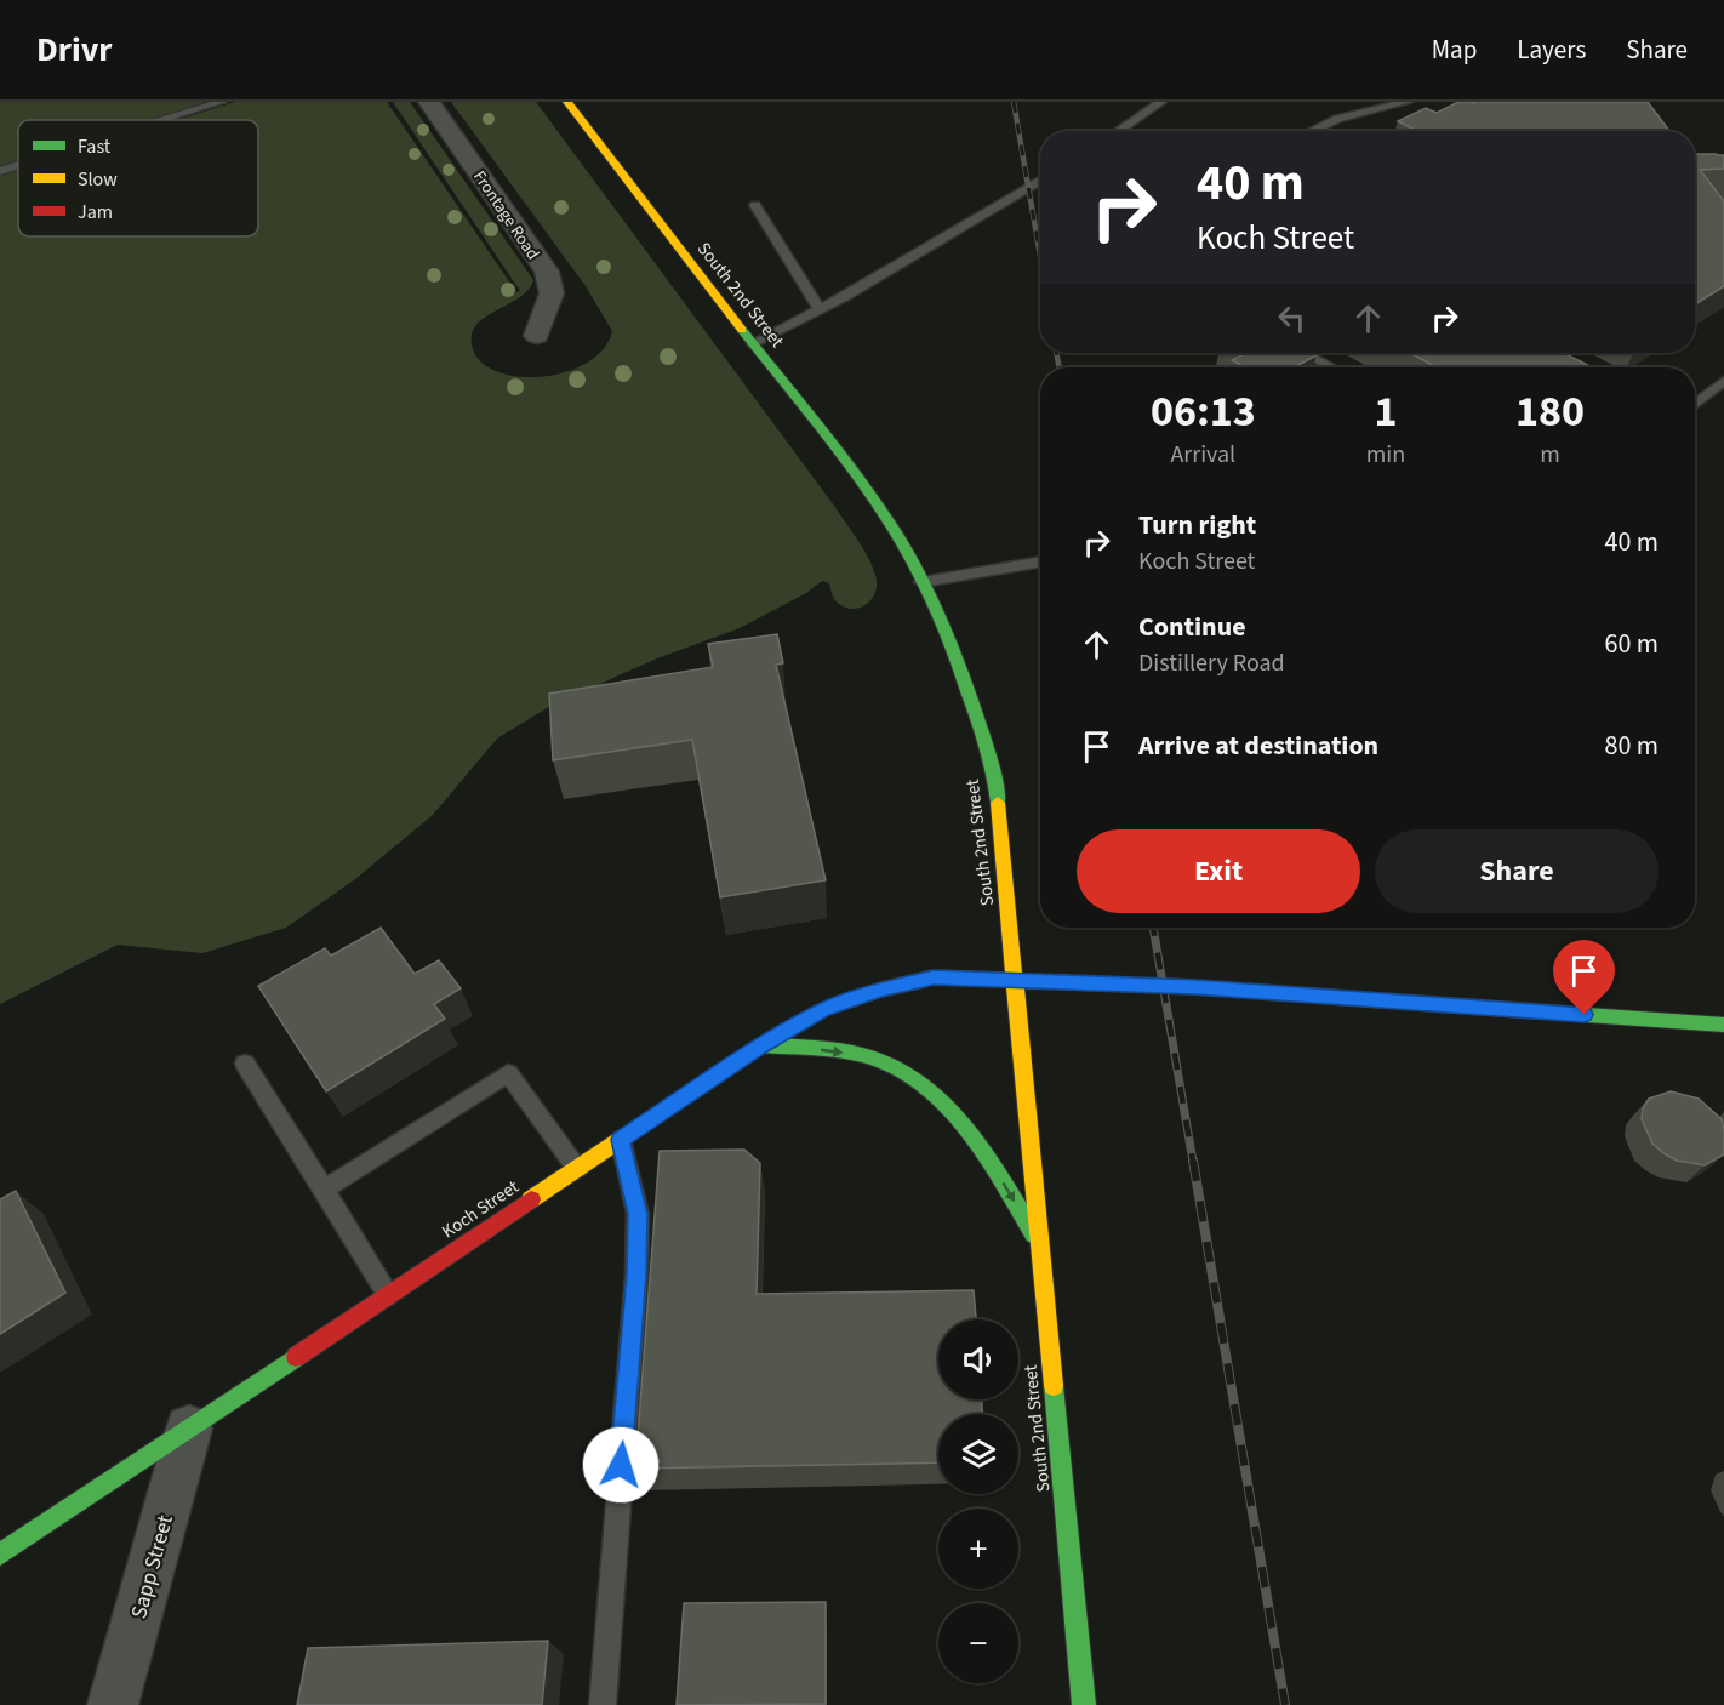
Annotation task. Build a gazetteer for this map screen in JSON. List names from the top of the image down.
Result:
{
  "streets": {
    "main road": ["South 2nd Street", "Koch Street"],
    "street": ["Frontage Road", "Sapp Street"]
  },
  "crossings": [
    ["South 2nd Street", "Koch Street"],
    ["Koch Street", "Sapp Street"]
  ],
  "legend": ["Fast", "Slow", "Jam"],
  "page": {
    "header": "Drivr",
    "nav": ["Map", "Layers", "Share"],
    "turn": ["40 m", "Koch Street"],
    "eta": [
      "06:13",
      "Arrival",
      "1",
      "min",
      "180",
      "m"
    ],
    "list": [
      {
        "name": "Turn right",
        "note": "Koch Street",
        "value": "40 m"
      },
      {
        "name": "Continue",
        "note": "Distillery Road",
        "value": "60 m"
      },
      {
        "name": "Arrive at destination",
        "value": "80 m"
      }
    ],
    "buttons": ["Exit", "Share"],
    "map_buttons": ["+", "−"]
  }
}
